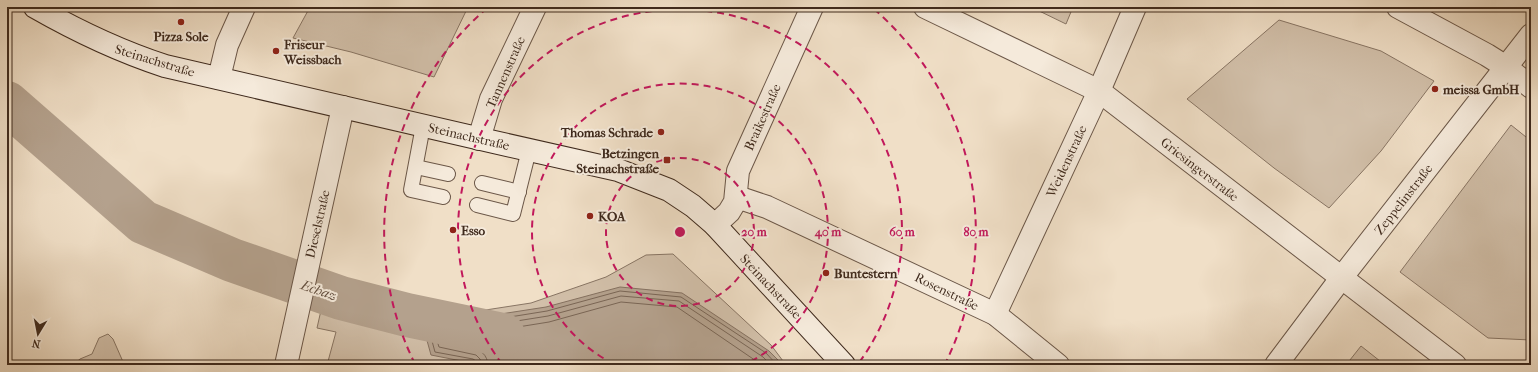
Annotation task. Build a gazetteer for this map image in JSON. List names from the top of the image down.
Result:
{
  "streets": {
    "street": [
      "Steinachstraße",
      "Tannenstraße",
      "Braikestraße",
      "Weidenstraße",
      "Griesingerstraße",
      "Zeppelinstraße",
      "Dieselstraße",
      "Rosenstraße"
    ]
  },
  "crossings": [
    ["Steinachstraße", "Tannenstraße"],
    ["Steinachstraße", "Braikestraße"],
    ["Steinachstraße", "Dieselstraße"],
    ["Braikestraße", "Rosenstraße"],
    ["Weidenstraße", "Griesingerstraße"],
    ["Weidenstraße", "Rosenstraße"],
    ["Griesingerstraße", "Zeppelinstraße"]
  ],
  "water": ["Echaz"],
  "places": {
    "other": [
      "Pizza Sole",
      "Friseur Weissbach",
      "meissa GmbH",
      "Thomas Schrade",
      "KOA",
      "Esso",
      "Buntestern"
    ],
    "transit": ["Betzingen Steinachstraße"]
  },
  "north": "bottom",
  "rings": [
    "20 m",
    "40 m",
    "60 m",
    "80 m"
  ]
}
